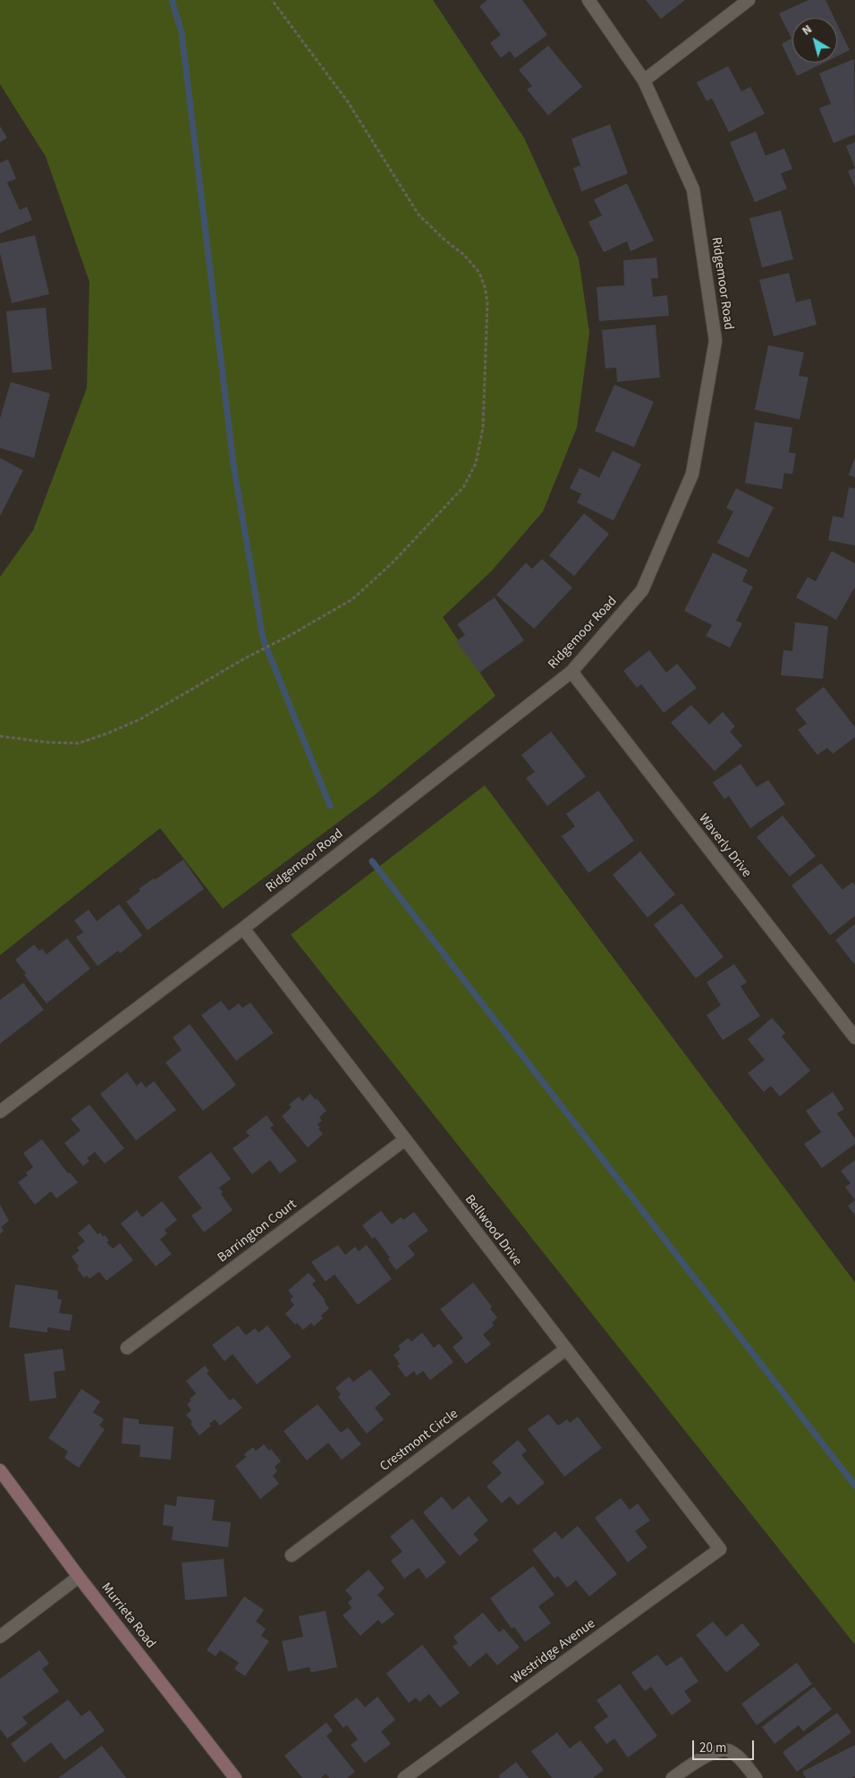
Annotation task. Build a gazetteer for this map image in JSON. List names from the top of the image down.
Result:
{
  "streets": {
    "main road": ["Murrieta Road"],
    "street": [
      "Ridgemoor Road",
      "Waverly Drive",
      "Bellwood Drive",
      "Barrington Court",
      "Crestmont Circle",
      "Westridge Avenue"
    ]
  },
  "crossings": [
    ["Ridgemoor Road", "Waverly Drive"],
    ["Ridgemoor Road", "Bellwood Drive"],
    ["Bellwood Drive", "Barrington Court"],
    ["Bellwood Drive", "Crestmont Circle"],
    ["Bellwood Drive", "Westridge Avenue"]
  ],
  "scale_bar": "20 m",
  "north": "top left"
}
